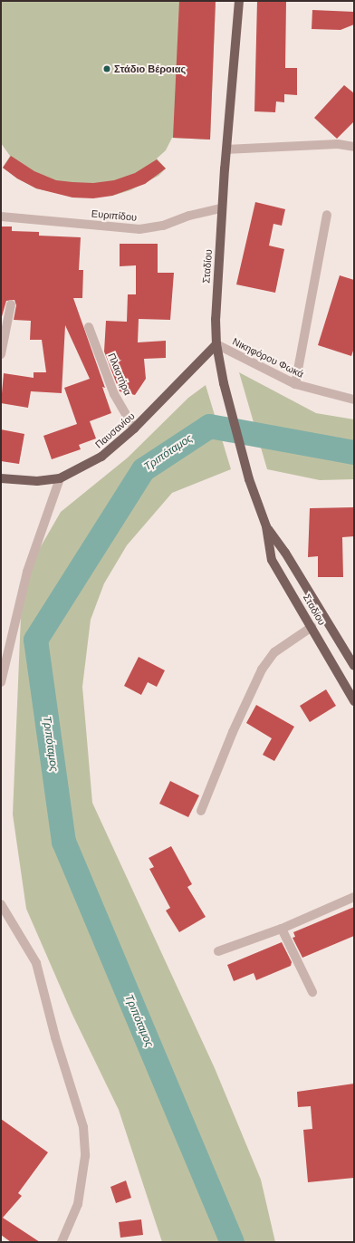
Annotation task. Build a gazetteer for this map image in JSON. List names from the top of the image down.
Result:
{
  "streets": {
    "main road": ["Σταδίου", "Παυσανίου"],
    "street": ["Ευριπίδου", "Νικηφόρου Φωκά", "Πλαστήρα"]
  },
  "crossings": [
    ["Ευριπίδου", "Σταδίου"],
    ["Σταδίου", "Νικηφόρου Φωκά"],
    ["Σταδίου", "Παυσανίου"],
    ["Νικηφόρου Φωκά", "Παυσανίου"],
    ["Πλαστήρα", "Παυσανίου"]
  ],
  "water": ["Τριπόταμος"],
  "places": ["Στάδιο Βέροιας"]
}
